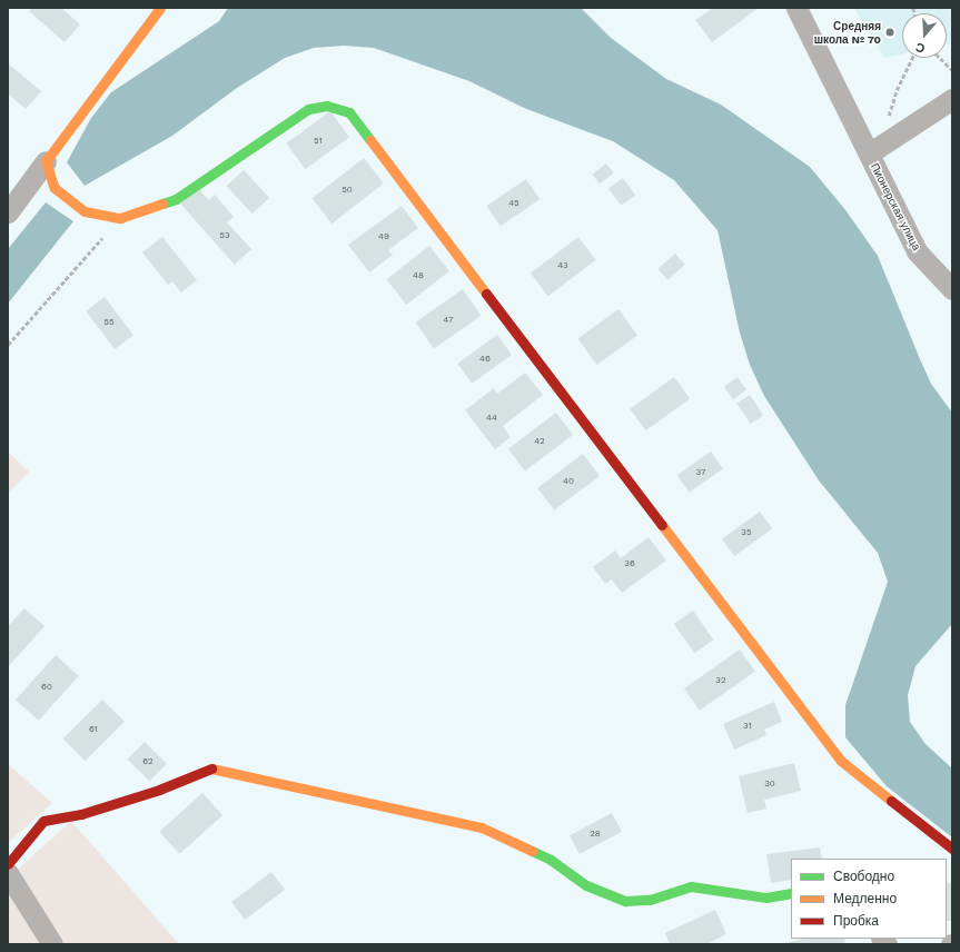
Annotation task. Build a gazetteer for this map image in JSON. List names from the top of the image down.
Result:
{
  "streets": {
    "street": ["Пионерская улица"]
  },
  "places": ["Средняя школа № 70"],
  "house_numbers": [
    "51",
    "50",
    "45",
    "53",
    "49",
    "43",
    "48",
    "47",
    "55",
    "46",
    "44",
    "42",
    "37",
    "40",
    "35",
    "36",
    "32",
    "60",
    "31",
    "61",
    "62",
    "30",
    "28"
  ],
  "legend": ["Свободно", "Медленно", "Пробка"],
  "north": "bottom"
}
